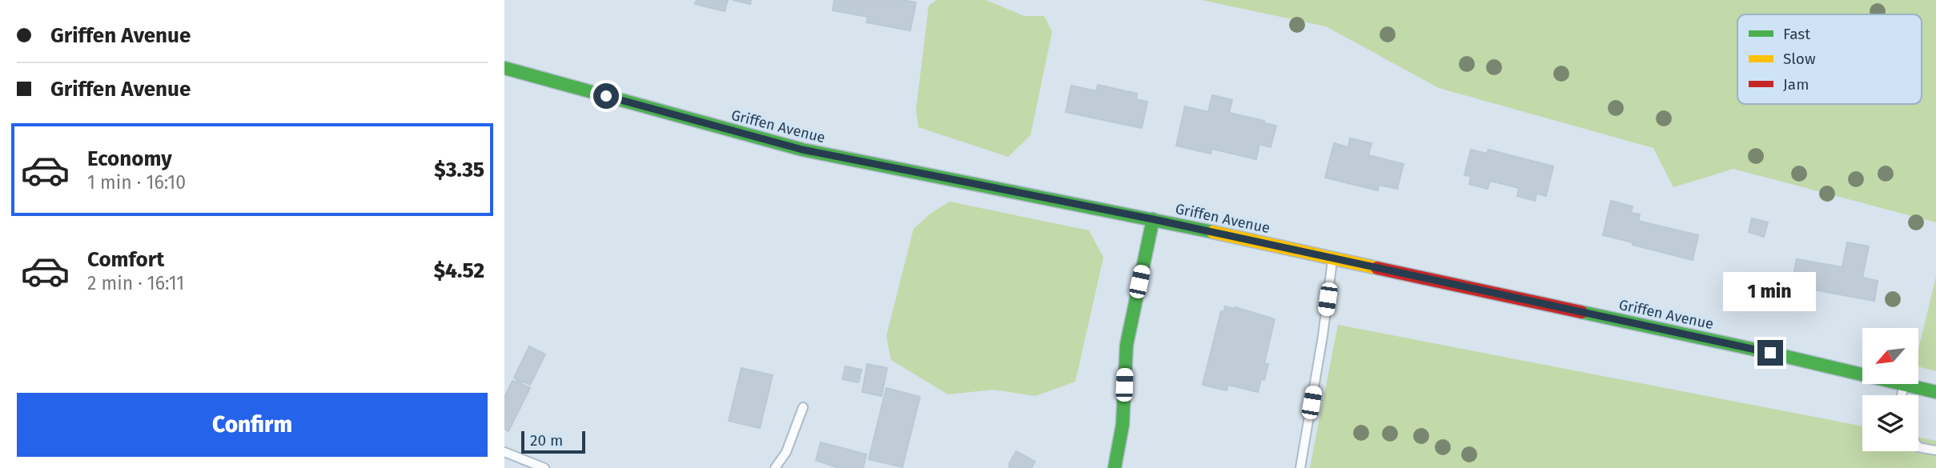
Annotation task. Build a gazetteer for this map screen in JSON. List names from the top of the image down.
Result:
{
  "streets": {
    "street": ["Griffen Avenue"]
  },
  "legend": ["Fast", "Slow", "Jam"],
  "scale_bar": "20 m",
  "north": "bottom left",
  "page": {
    "banner": ["Griffen Avenue", "Griffen Avenue"],
    "list": [
      {
        "name": "Economy",
        "note": "1 min · 16:10",
        "value": "$3.35"
      },
      {
        "name": "Comfort",
        "note": "2 min · 16:11",
        "value": "$4.52"
      }
    ],
    "bubble": "1 min",
    "buttons": "Confirm",
    "scale": "20 m"
  }
}
